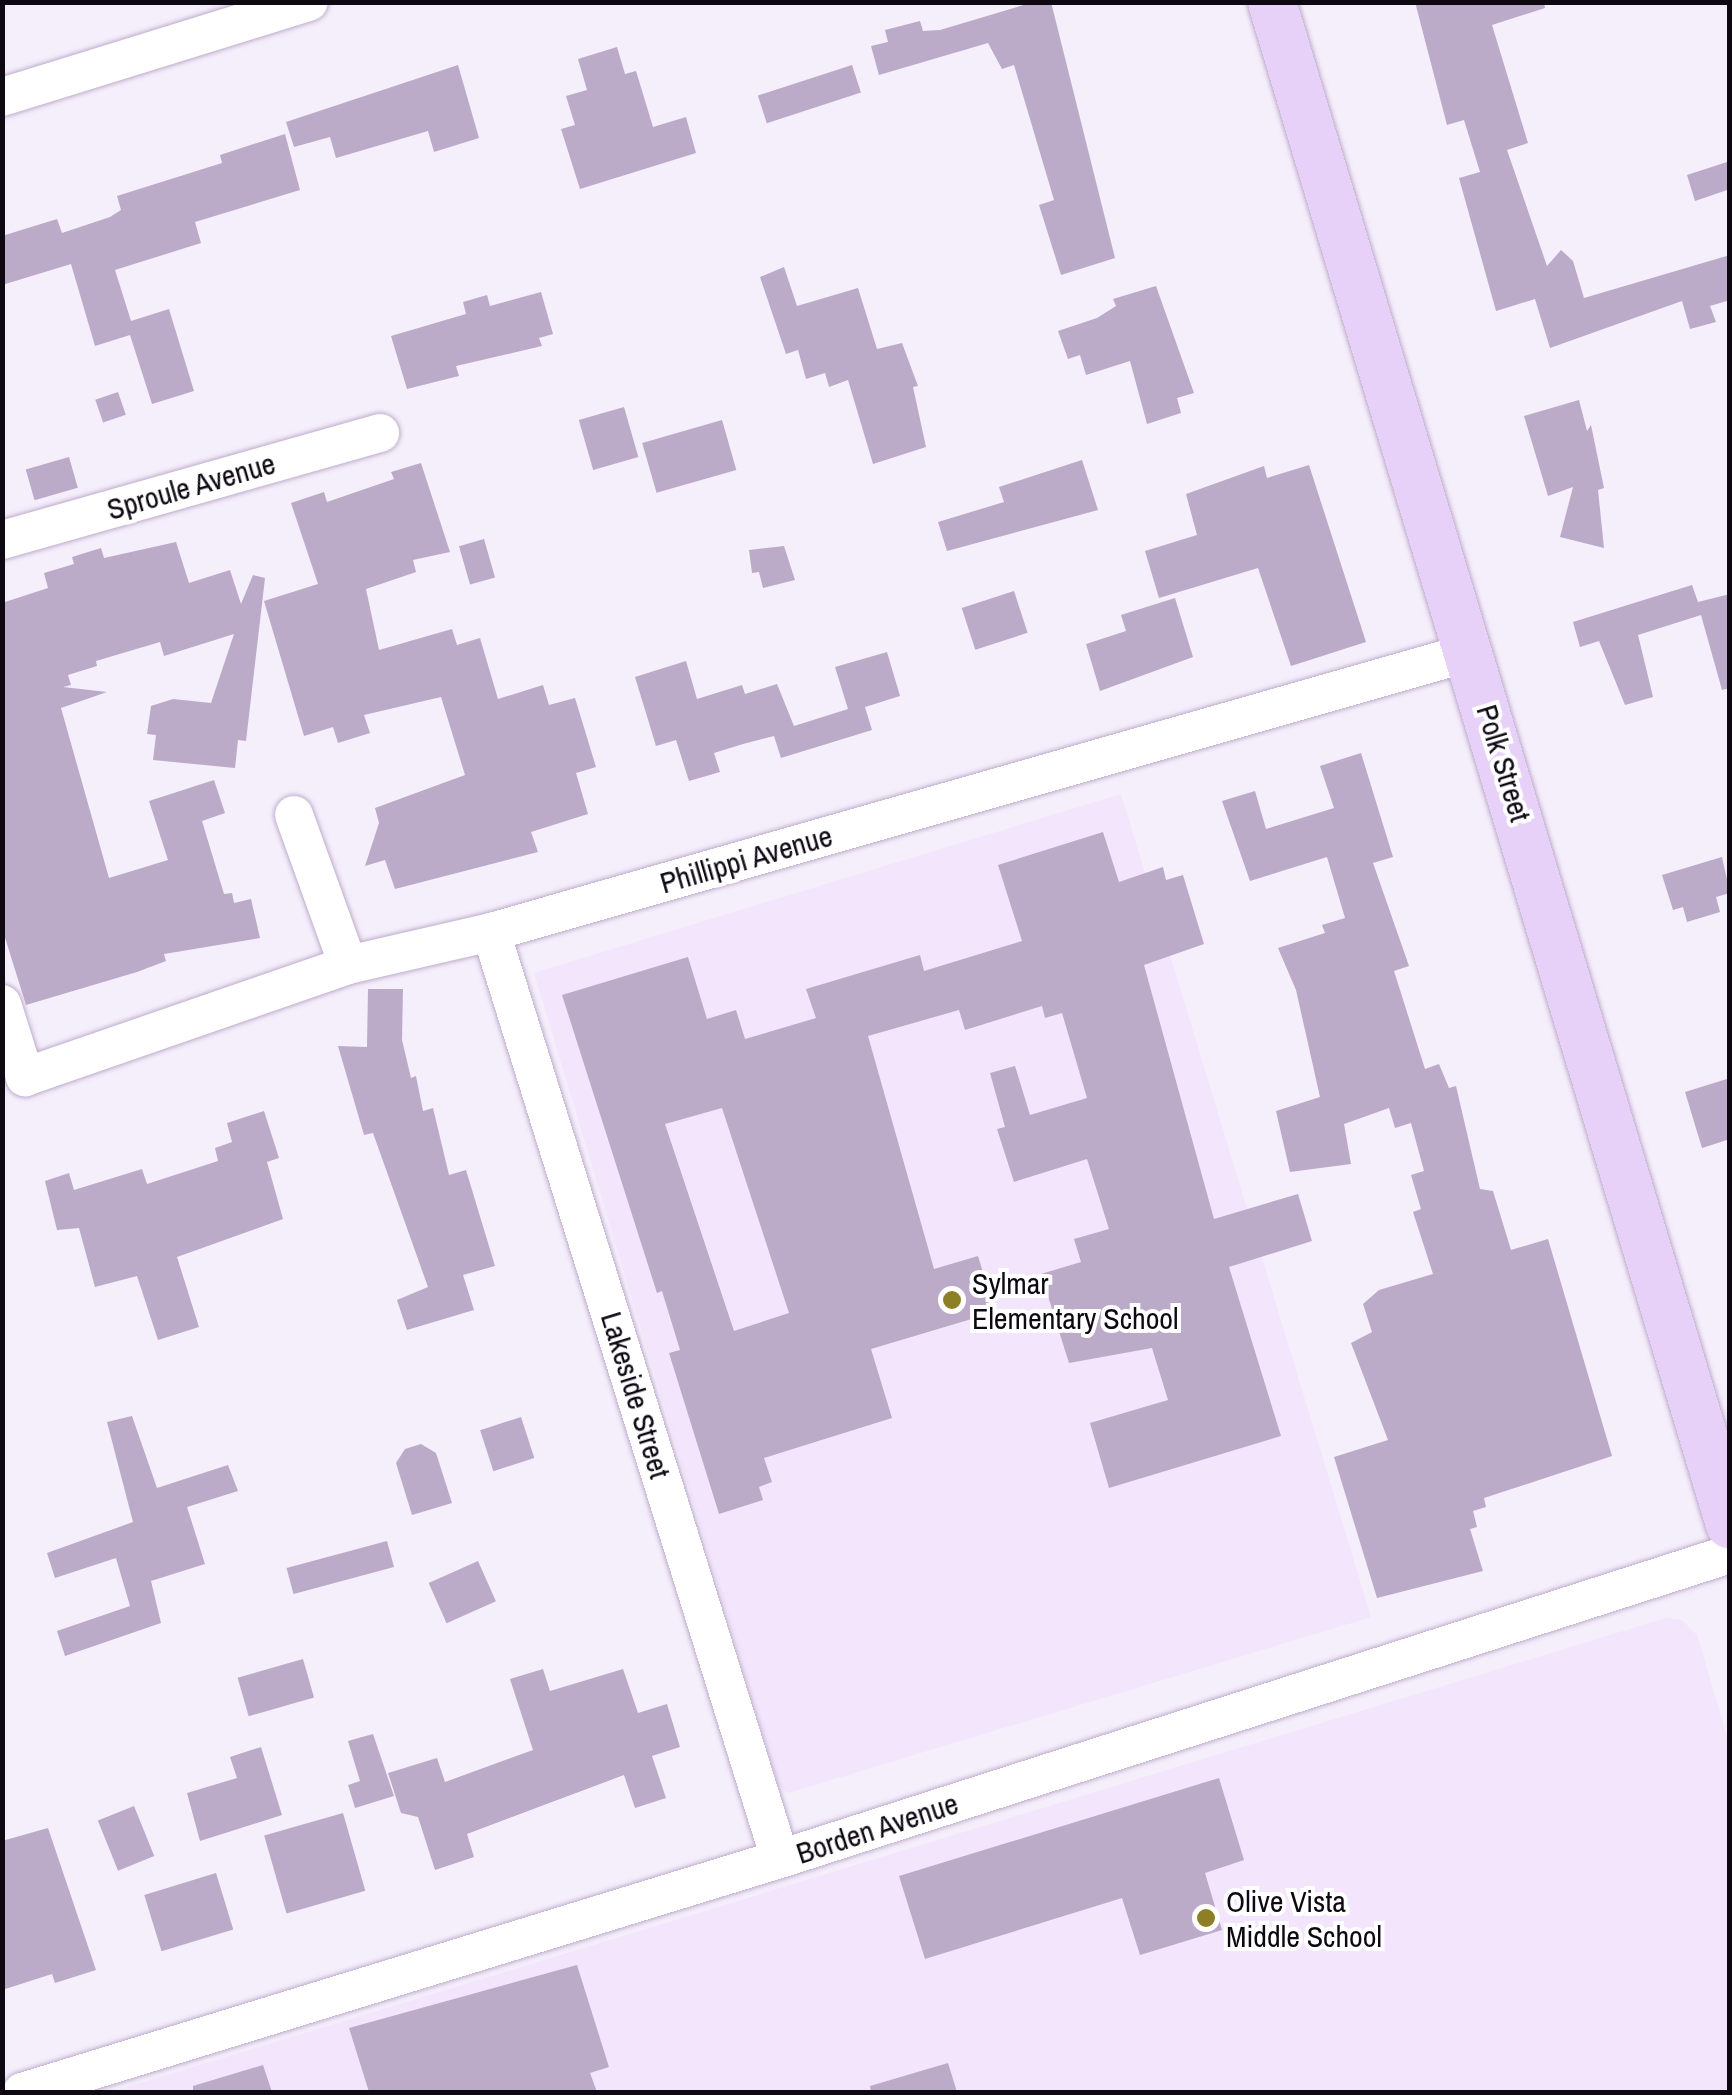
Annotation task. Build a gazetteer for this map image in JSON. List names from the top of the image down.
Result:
{
  "streets": {
    "main road": ["Polk Street"],
    "street": [
      "Sproule Avenue",
      "Phillippi Avenue",
      "Lakeside Street",
      "Borden Avenue"
    ]
  },
  "crossings": [
    ["Polk Street", "Phillippi Avenue"],
    ["Phillippi Avenue", "Lakeside Street"],
    ["Lakeside Street", "Borden Avenue"]
  ],
  "places": ["Sylmar Elementary School", "Olive Vista Middle School"]
}
